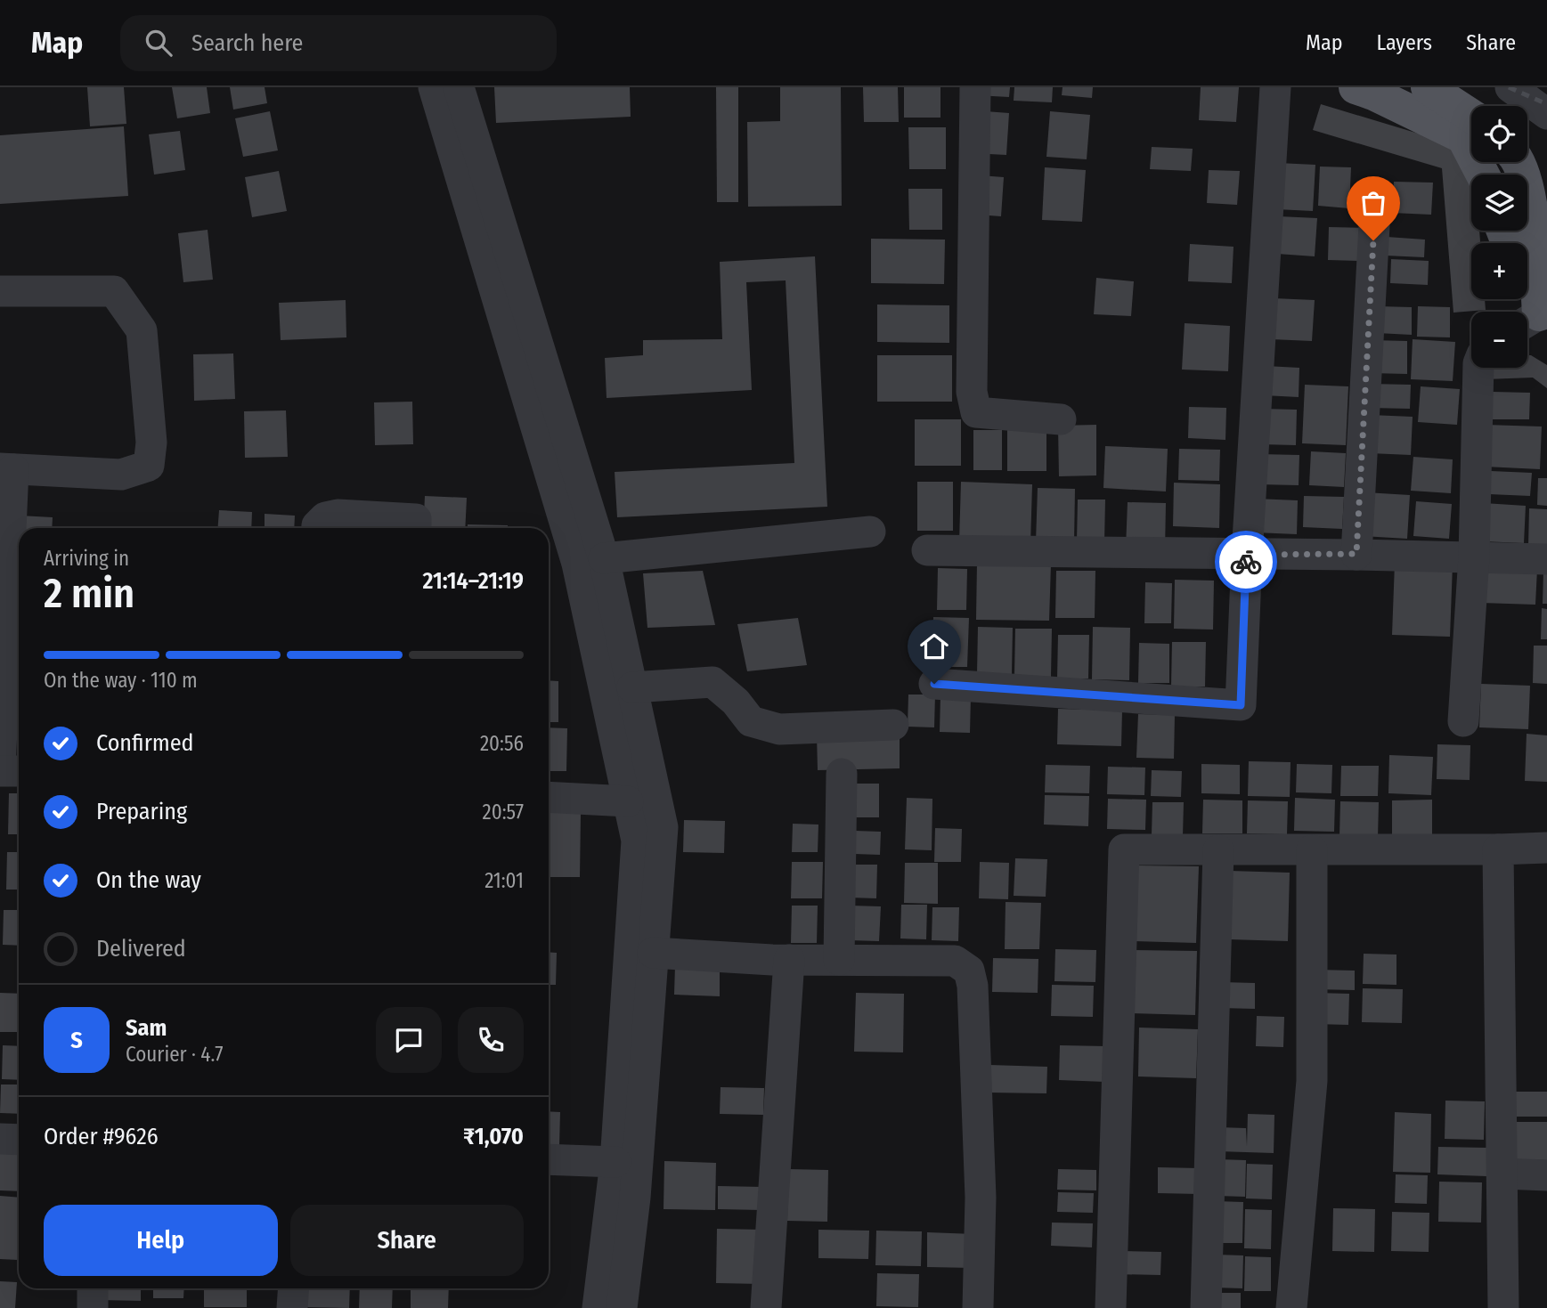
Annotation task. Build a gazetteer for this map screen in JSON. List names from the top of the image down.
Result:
{
  "page": {
    "header": "Map",
    "search": "Search here",
    "nav": ["Map", "Layers", "Share"],
    "map_buttons": ["+", "−"],
    "heading": ["2 min", "Arriving in", "21:14–21:19"],
    "panel": [
      "Sam",
      "Courier · 4.7",
      "Order #9626",
      "₹1,070"
    ],
    "bar": "On the way · 110 m",
    "list": [
      ["Confirmed", "20:56"],
      ["Preparing", "20:57"],
      ["On the way", "21:01"],
      "Delivered"
    ],
    "round": "S",
    "buttons": ["Help", "Share"]
  }
}
